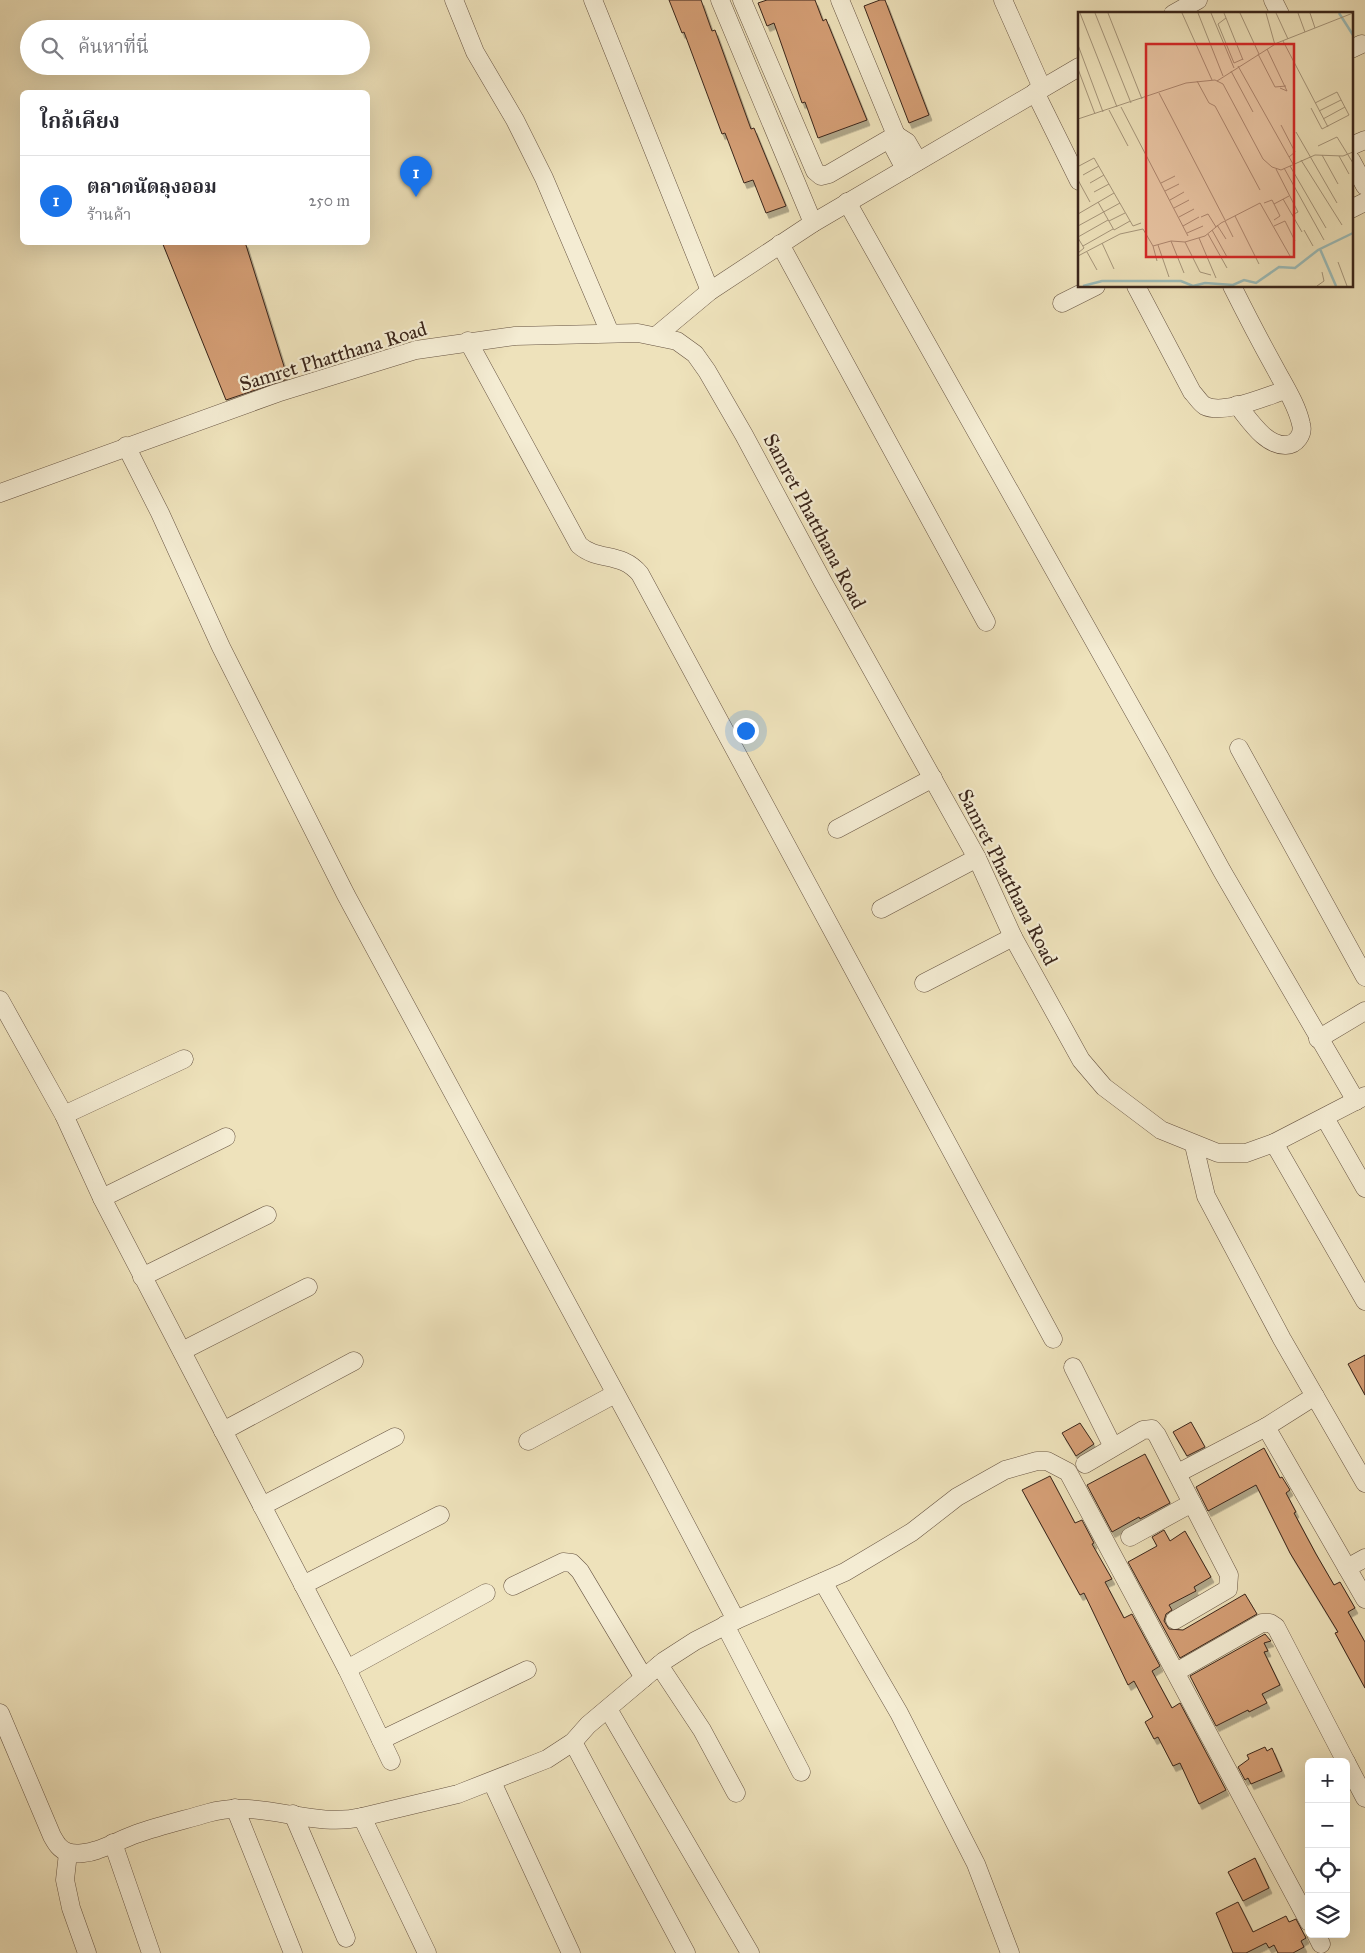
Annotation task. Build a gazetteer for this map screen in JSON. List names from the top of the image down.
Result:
{
  "streets": {
    "street": ["Samret Phatthana Road"]
  },
  "page": {
    "search": "ค้นหาที่นี่",
    "heading": "ใกล้เคียง",
    "list": [
      {
        "mark": "1",
        "name": "ตลาดนัดลุงออม",
        "note": "ร้านค้า",
        "value": "250 m"
      }
    ],
    "pins": "1",
    "map_buttons": ["+", "−"]
  }
}
